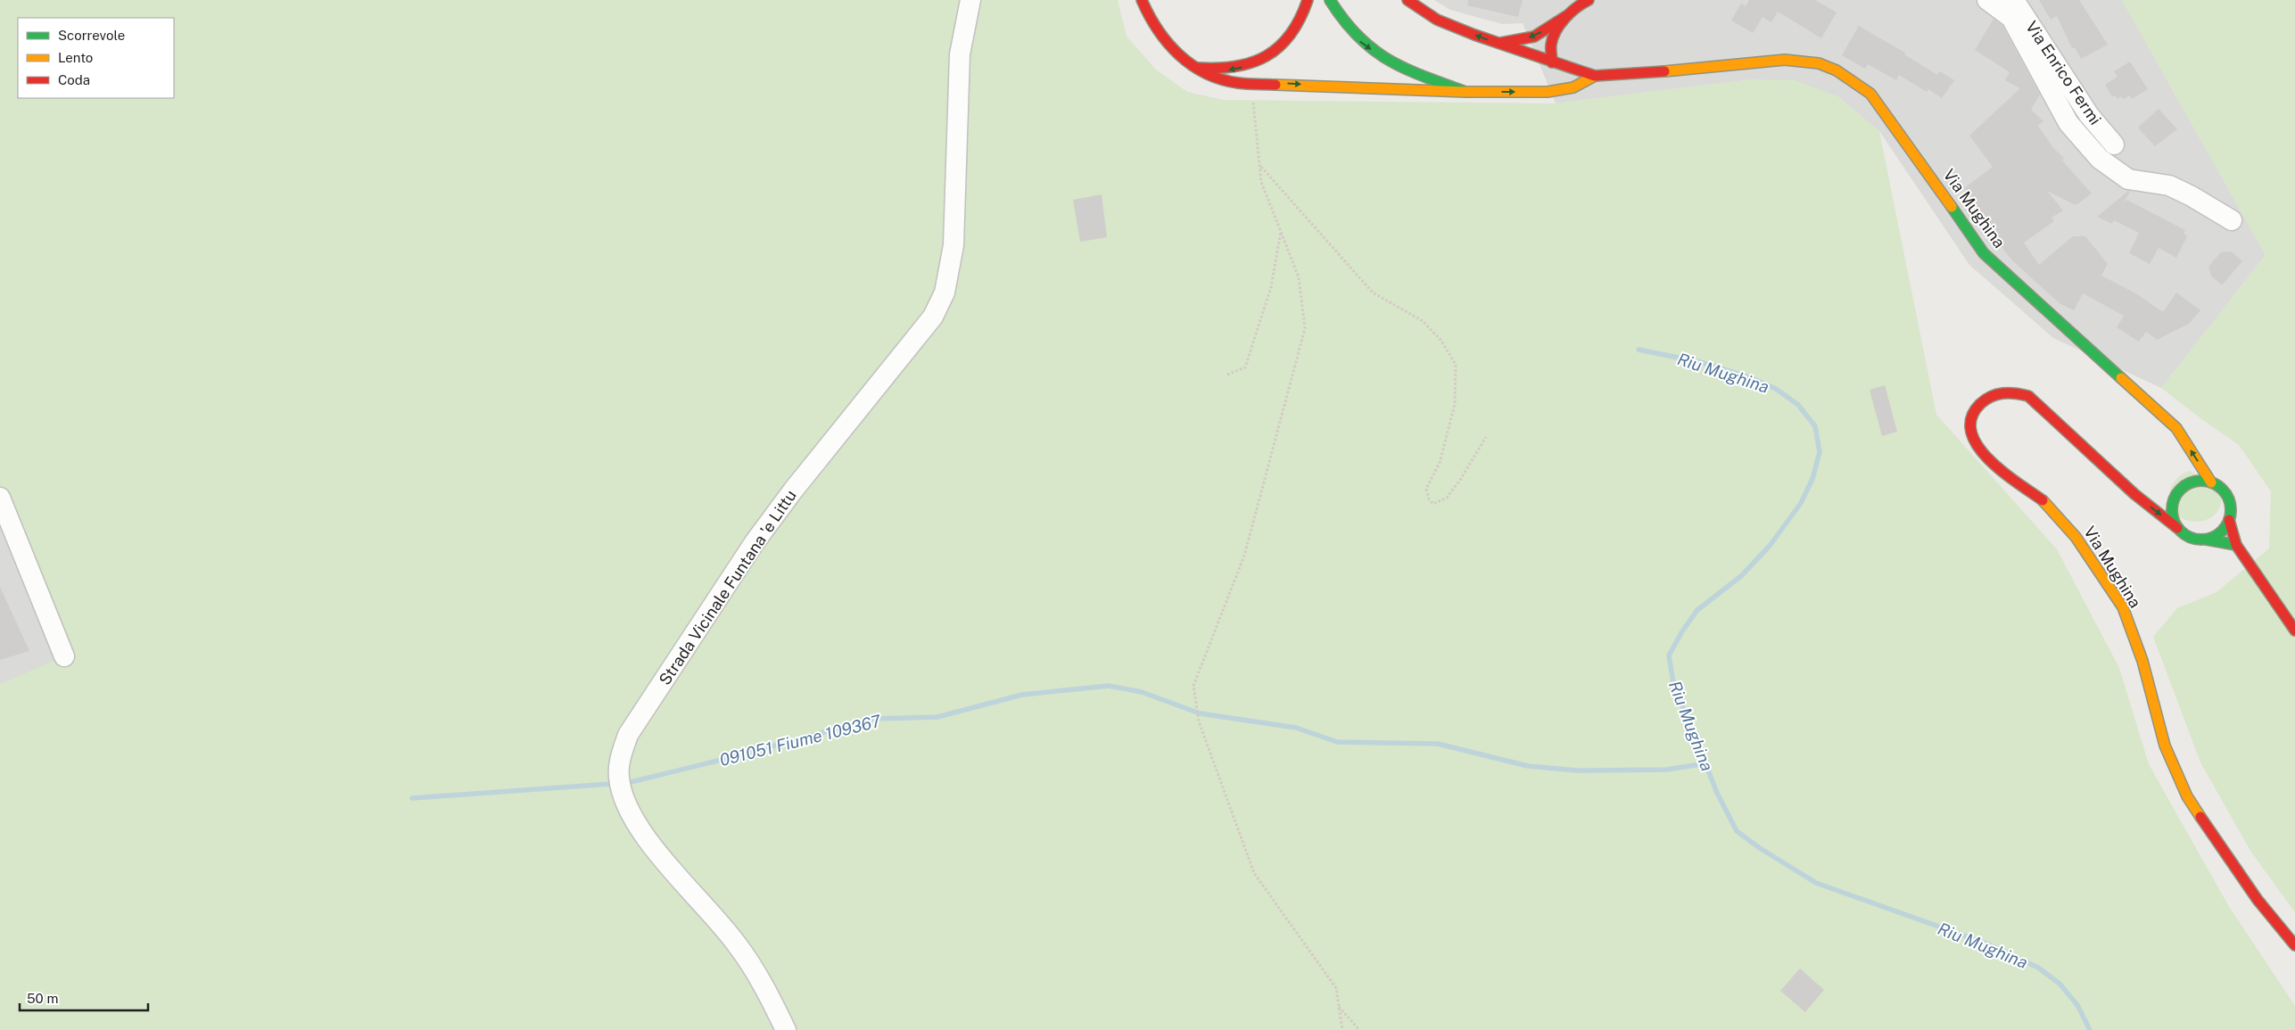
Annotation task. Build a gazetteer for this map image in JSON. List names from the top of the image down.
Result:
{
  "streets": {
    "main road": ["Via Mughina"],
    "street": ["Via Enrico Fermi", "Strada Vicinale Funtana 'e Littu"]
  },
  "water": ["Riu Mughina", "091051 Fiume 109367"],
  "legend": ["Scorrevole", "Lento", "Coda"],
  "scale_bar": "50 m"
}
